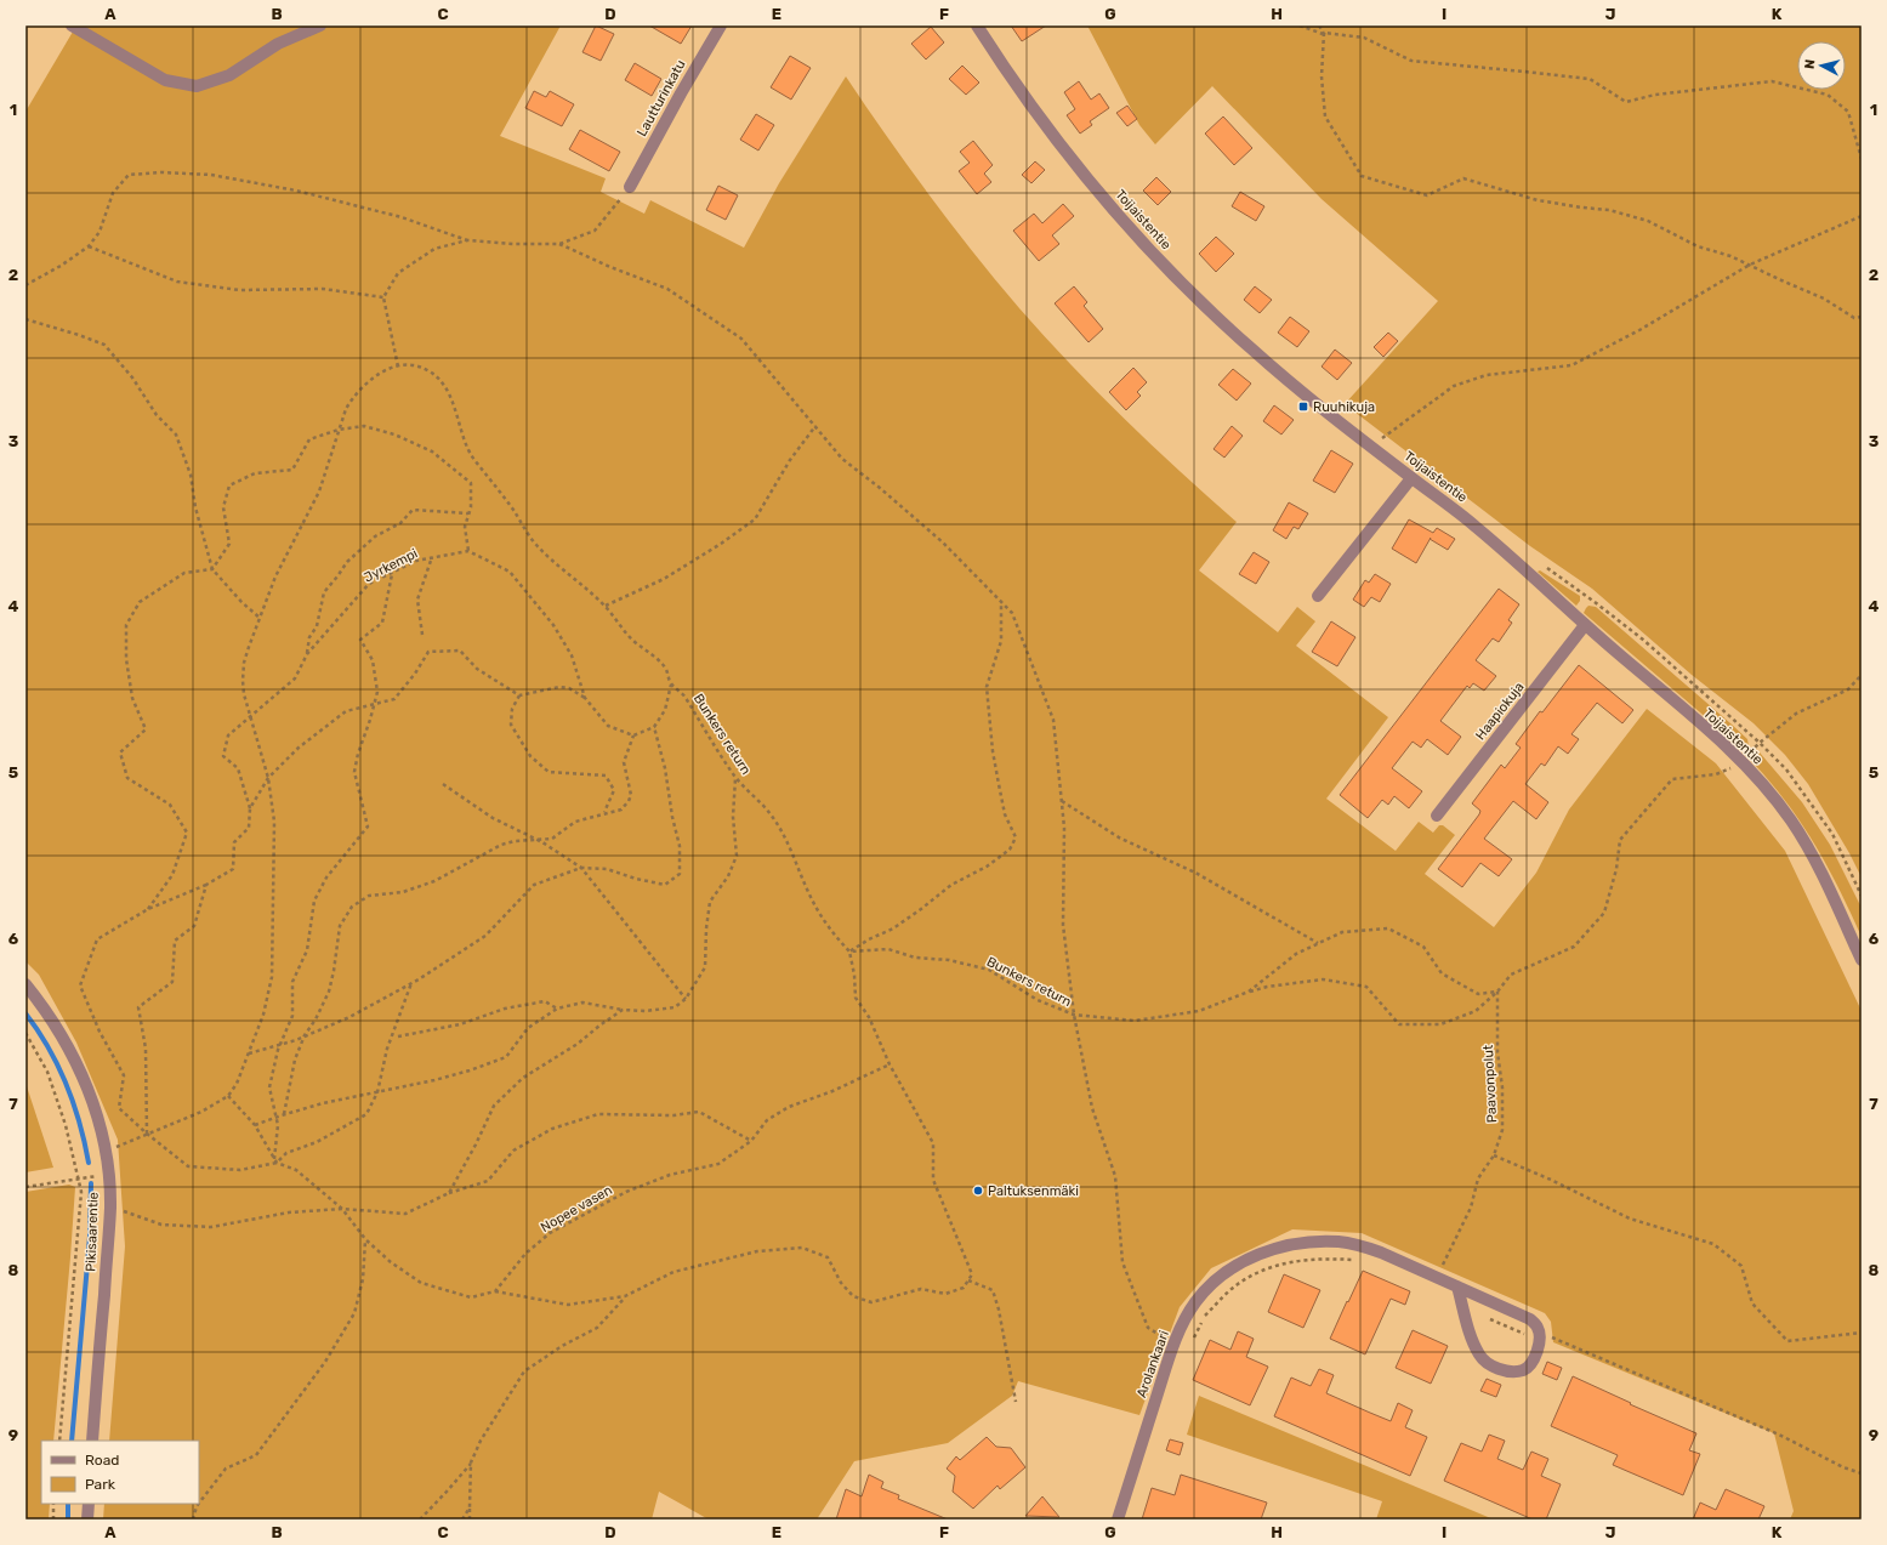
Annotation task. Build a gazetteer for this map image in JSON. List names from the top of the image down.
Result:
{
  "streets": {
    "street": [
      "Lautturinkatu",
      "Toijaistentie",
      "Haapiokuja",
      "Pikisaarentie",
      "Arolankaari"
    ],
    "path": [
      "Jyrkempi",
      "Bunkers return",
      "Paavonpolut",
      "Nopee vasen"
    ]
  },
  "crossings": [
    ["Toijaistentie", "Haapiokuja"],
    ["Bunkers return", "Paavonpolut"],
    ["Paavonpolut", "Arolankaari"]
  ],
  "places": {
    "transit": ["Ruuhikuja"],
    "other": ["Paltuksenmäki"]
  },
  "legend": ["Road", "Park"],
  "north": "left",
  "grid": {
    "columns": [
      "A",
      "B",
      "C",
      "D",
      "E",
      "F",
      "G",
      "H",
      "I",
      "J",
      "K"
    ],
    "rows": [
      "1",
      "2",
      "3",
      "4",
      "5",
      "6",
      "7",
      "8",
      "9"
    ]
  }
}
